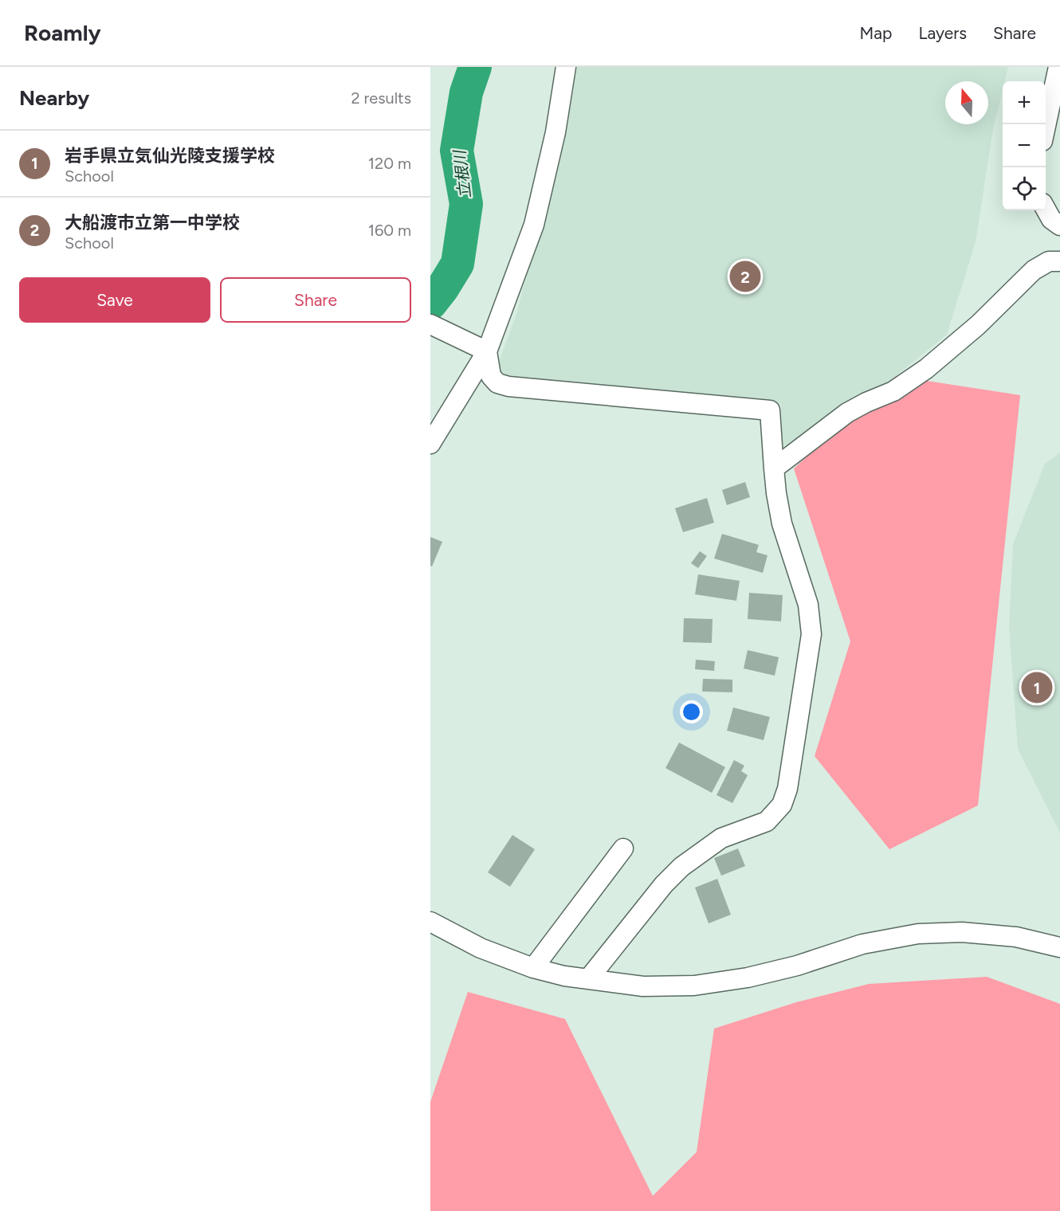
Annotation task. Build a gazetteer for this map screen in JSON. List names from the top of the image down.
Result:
{
  "water": ["立根川"],
  "north": "top",
  "page": {
    "header": "Roamly",
    "nav": ["Map", "Layers", "Share"],
    "heading": ["Nearby", "2 results"],
    "map_buttons": ["+", "−"],
    "list": [
      {
        "mark": "1",
        "name": "岩手県立気仙光陵支援学校",
        "note": "School",
        "value": "120 m"
      },
      {
        "mark": "2",
        "name": "大船渡市立第一中学校",
        "note": "School",
        "value": "160 m"
      }
    ],
    "pins": ["2", "1"],
    "buttons": ["Save", "Share"]
  }
}
